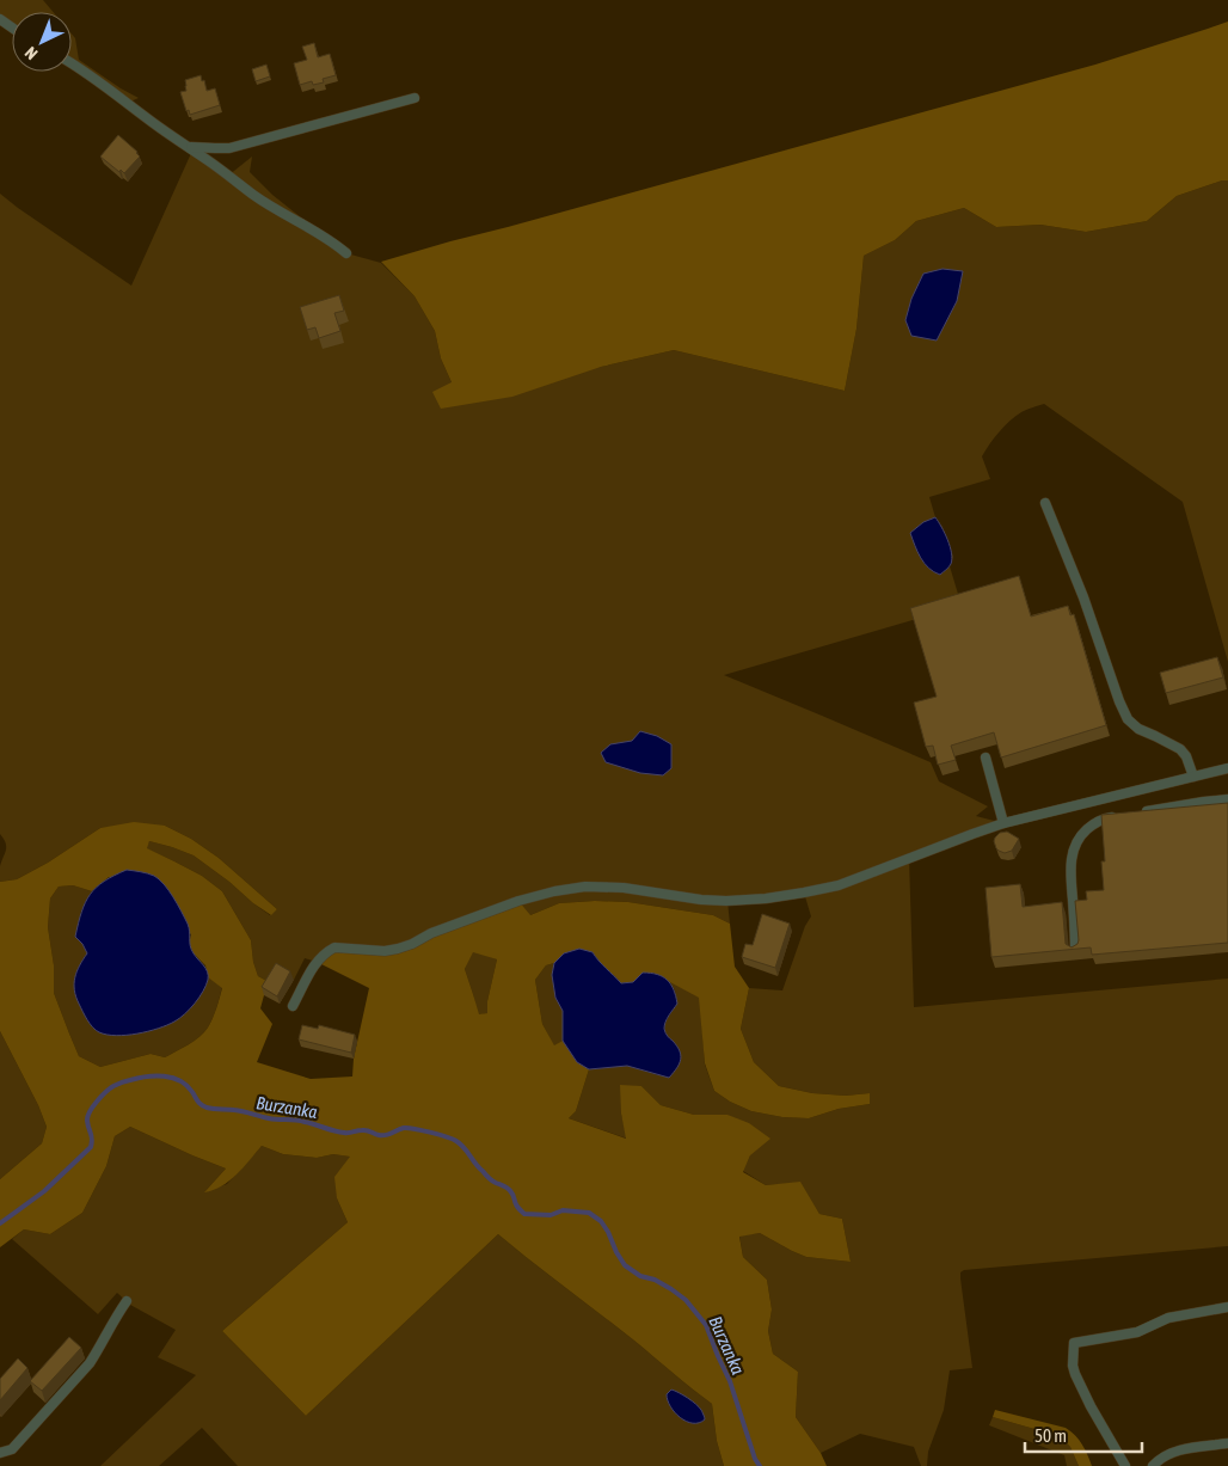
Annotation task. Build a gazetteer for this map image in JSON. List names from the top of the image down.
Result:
{
  "water": ["Burzanka"],
  "scale_bar": "50 m",
  "north": "bottom left"
}
